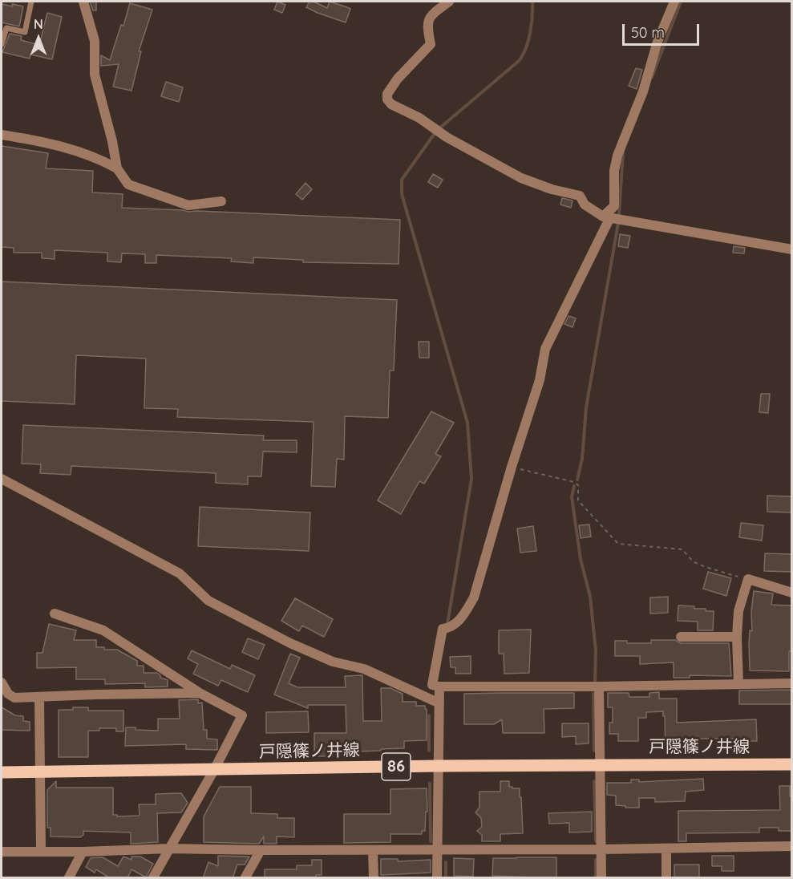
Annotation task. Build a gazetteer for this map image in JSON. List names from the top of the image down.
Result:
{
  "streets": {
    "main road": ["戸隠篠ノ井線", "86"]
  },
  "scale_bar": "50 m",
  "north": "top"
}
